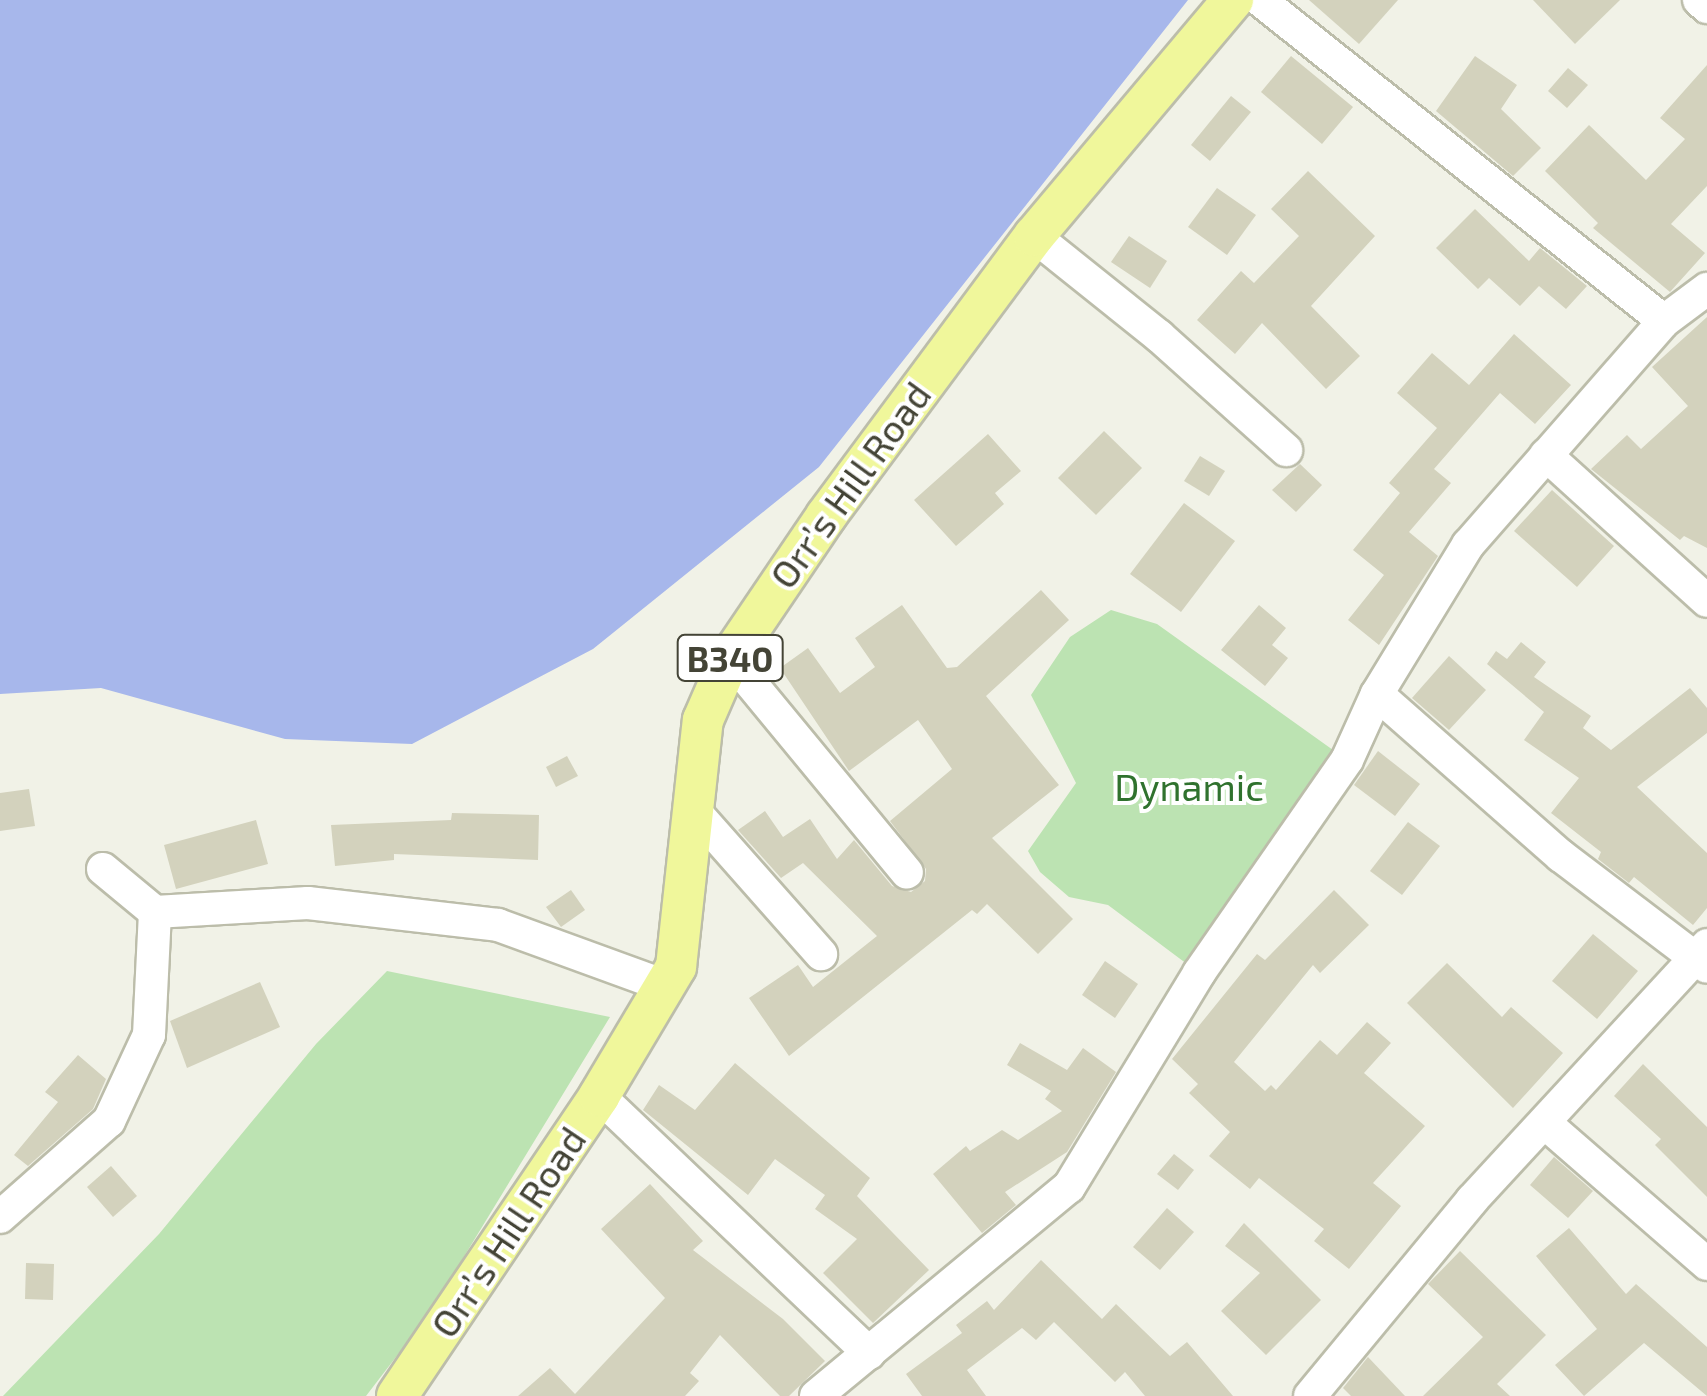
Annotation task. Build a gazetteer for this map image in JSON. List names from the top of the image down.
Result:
{
  "streets": {
    "main road": ["Orr’s Hill Road", "B340"]
  },
  "parks": ["Dynamic"]
}
